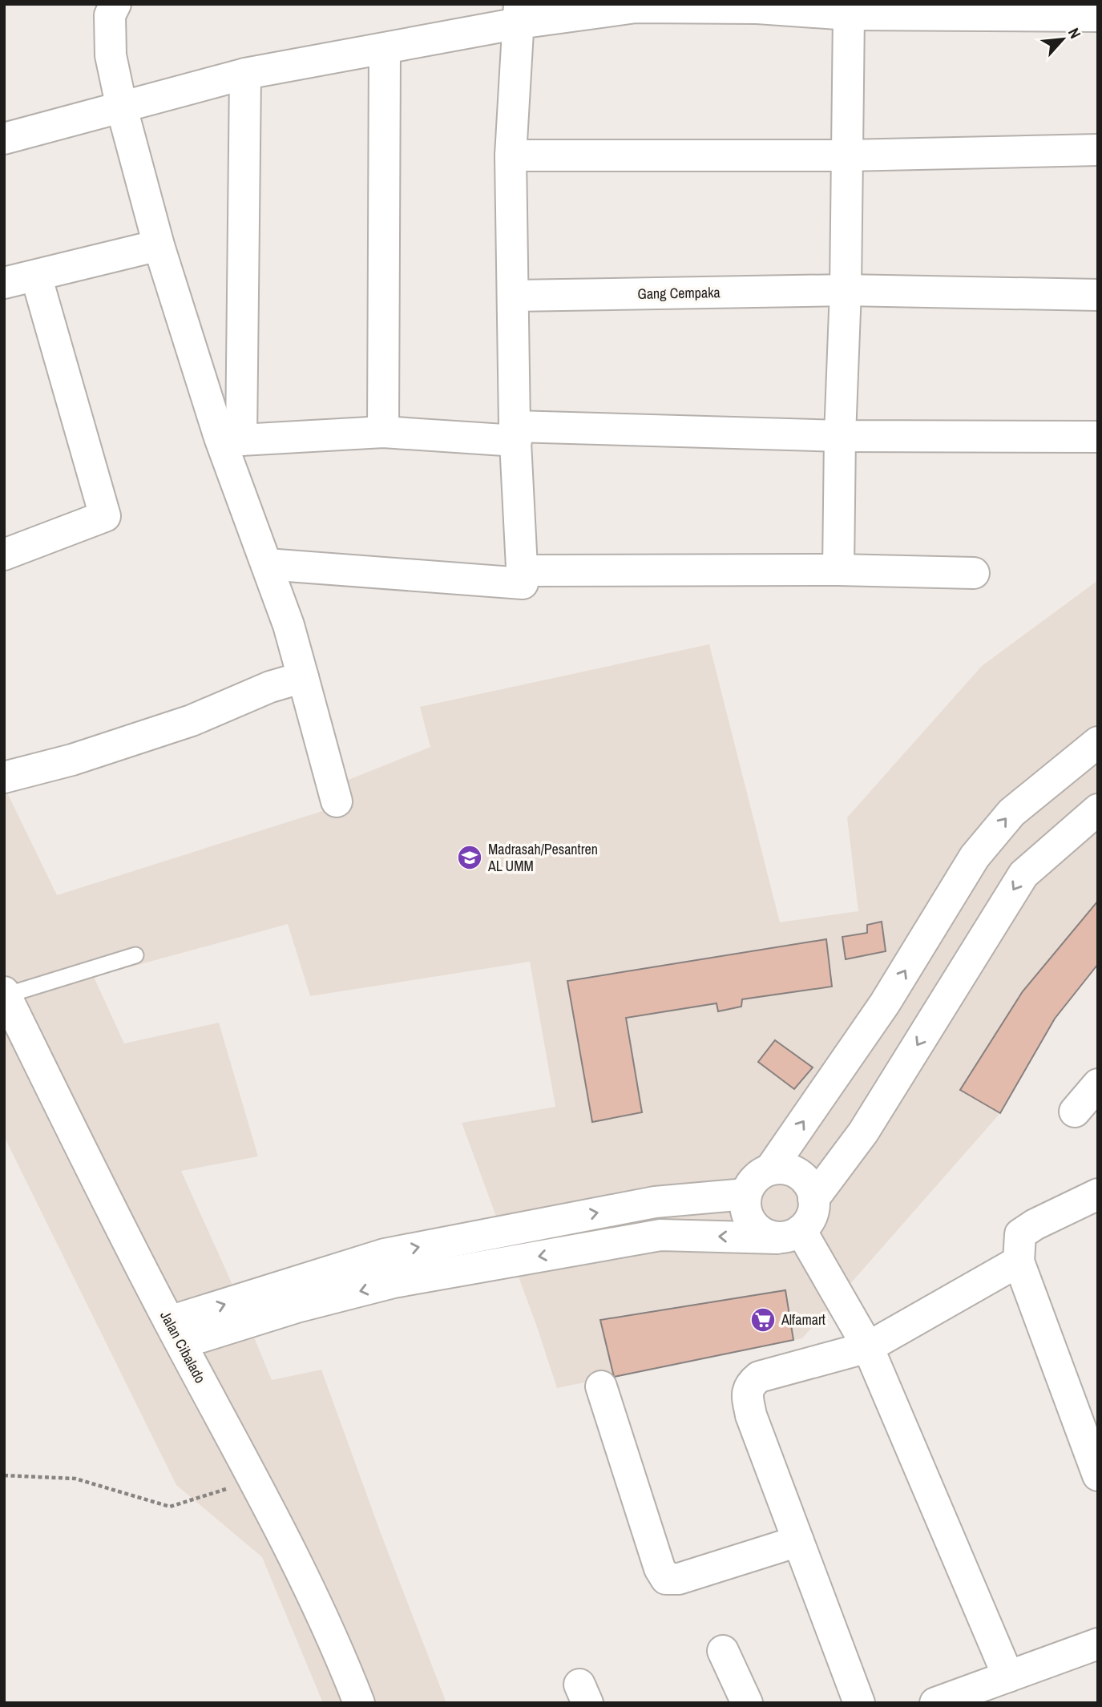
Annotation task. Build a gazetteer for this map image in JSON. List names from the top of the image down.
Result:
{
  "streets": {
    "street": ["Gang Cempaka", "Jalan Cibalado"]
  },
  "places": {
    "school or university": ["Madrasah/Pesantren AL UMM"],
    "supermarket": ["Alfamart"]
  },
  "north": "top right"
}
